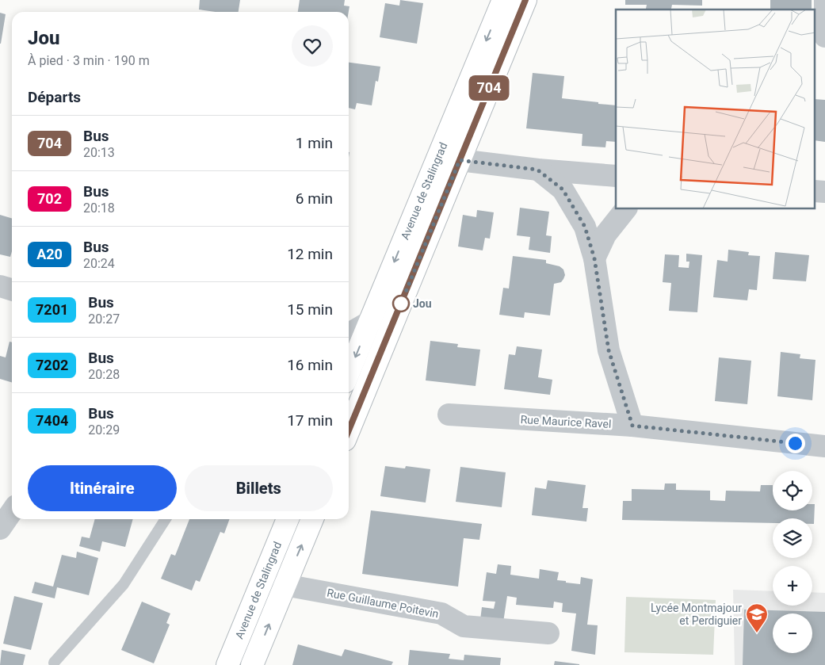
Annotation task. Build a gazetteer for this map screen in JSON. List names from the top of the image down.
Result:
{
  "streets": {
    "main road": ["Avenue de Stalingrad"],
    "street": ["Rue Maurice Ravel", "Rue Guillaume Poitevin"]
  },
  "crossings": [
    ["Avenue de Stalingrad", "Rue Guillaume Poitevin"]
  ],
  "places": {
    "other": ["Jou"],
    "school or university": ["Lycée Montmajour et Perdiguier"]
  },
  "lines": ["bus line 704"],
  "page": {
    "on_map": "704",
    "heading": [
      ["Jou", "À pied · 3 min · 190 m"],
      "Départs"
    ],
    "list": [
      {
        "mark": "704",
        "name": "Bus",
        "note": "20:13",
        "value": "1 min"
      },
      {
        "mark": "702",
        "name": "Bus",
        "note": "20:18",
        "value": "6 min"
      },
      {
        "mark": "A20",
        "name": "Bus",
        "note": "20:24",
        "value": "12 min"
      },
      {
        "mark": "7201",
        "name": "Bus",
        "note": "20:27",
        "value": "15 min"
      },
      {
        "mark": "7202",
        "name": "Bus",
        "note": "20:28",
        "value": "16 min"
      },
      {
        "mark": "7404",
        "name": "Bus",
        "note": "20:29",
        "value": "17 min"
      }
    ],
    "buttons": ["Itinéraire", "Billets"],
    "map_buttons": ["+", "−"]
  }
}
